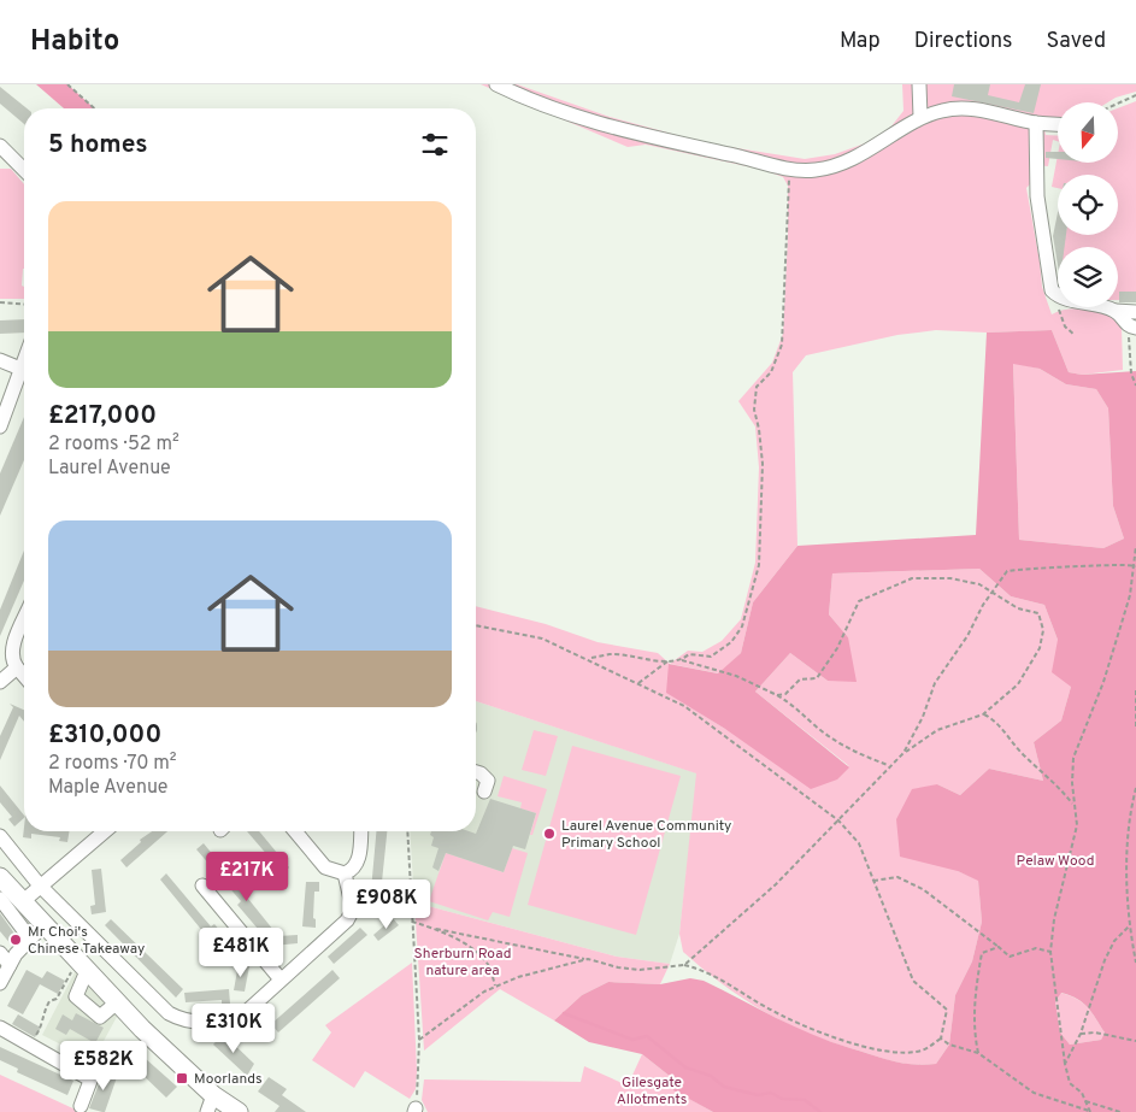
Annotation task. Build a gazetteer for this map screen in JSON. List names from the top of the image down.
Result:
{
  "parks": ["Pelaw Wood", "Sherburn Road nature area", "Gilesgate Allotments"],
  "places": {
    "other": ["Laurel Avenue Community Primary School", "Mr Choi's Chinese Takeaway"],
    "transit": ["Moorlands"]
  },
  "north": "bottom",
  "page": {
    "header": "Habito",
    "nav": ["Map", "Directions", "Saved"],
    "heading": "5 homes",
    "list": [
      {
        "name": "£217,000",
        "note": "2 rooms · 52 m² · Laurel Avenue"
      },
      {
        "name": "£310,000",
        "note": "2 rooms · 70 m² · Maple Avenue"
      }
    ],
    "price": [
      "£217K",
      "£908K",
      "£481K",
      "£310K",
      "£582K"
    ]
  }
}
